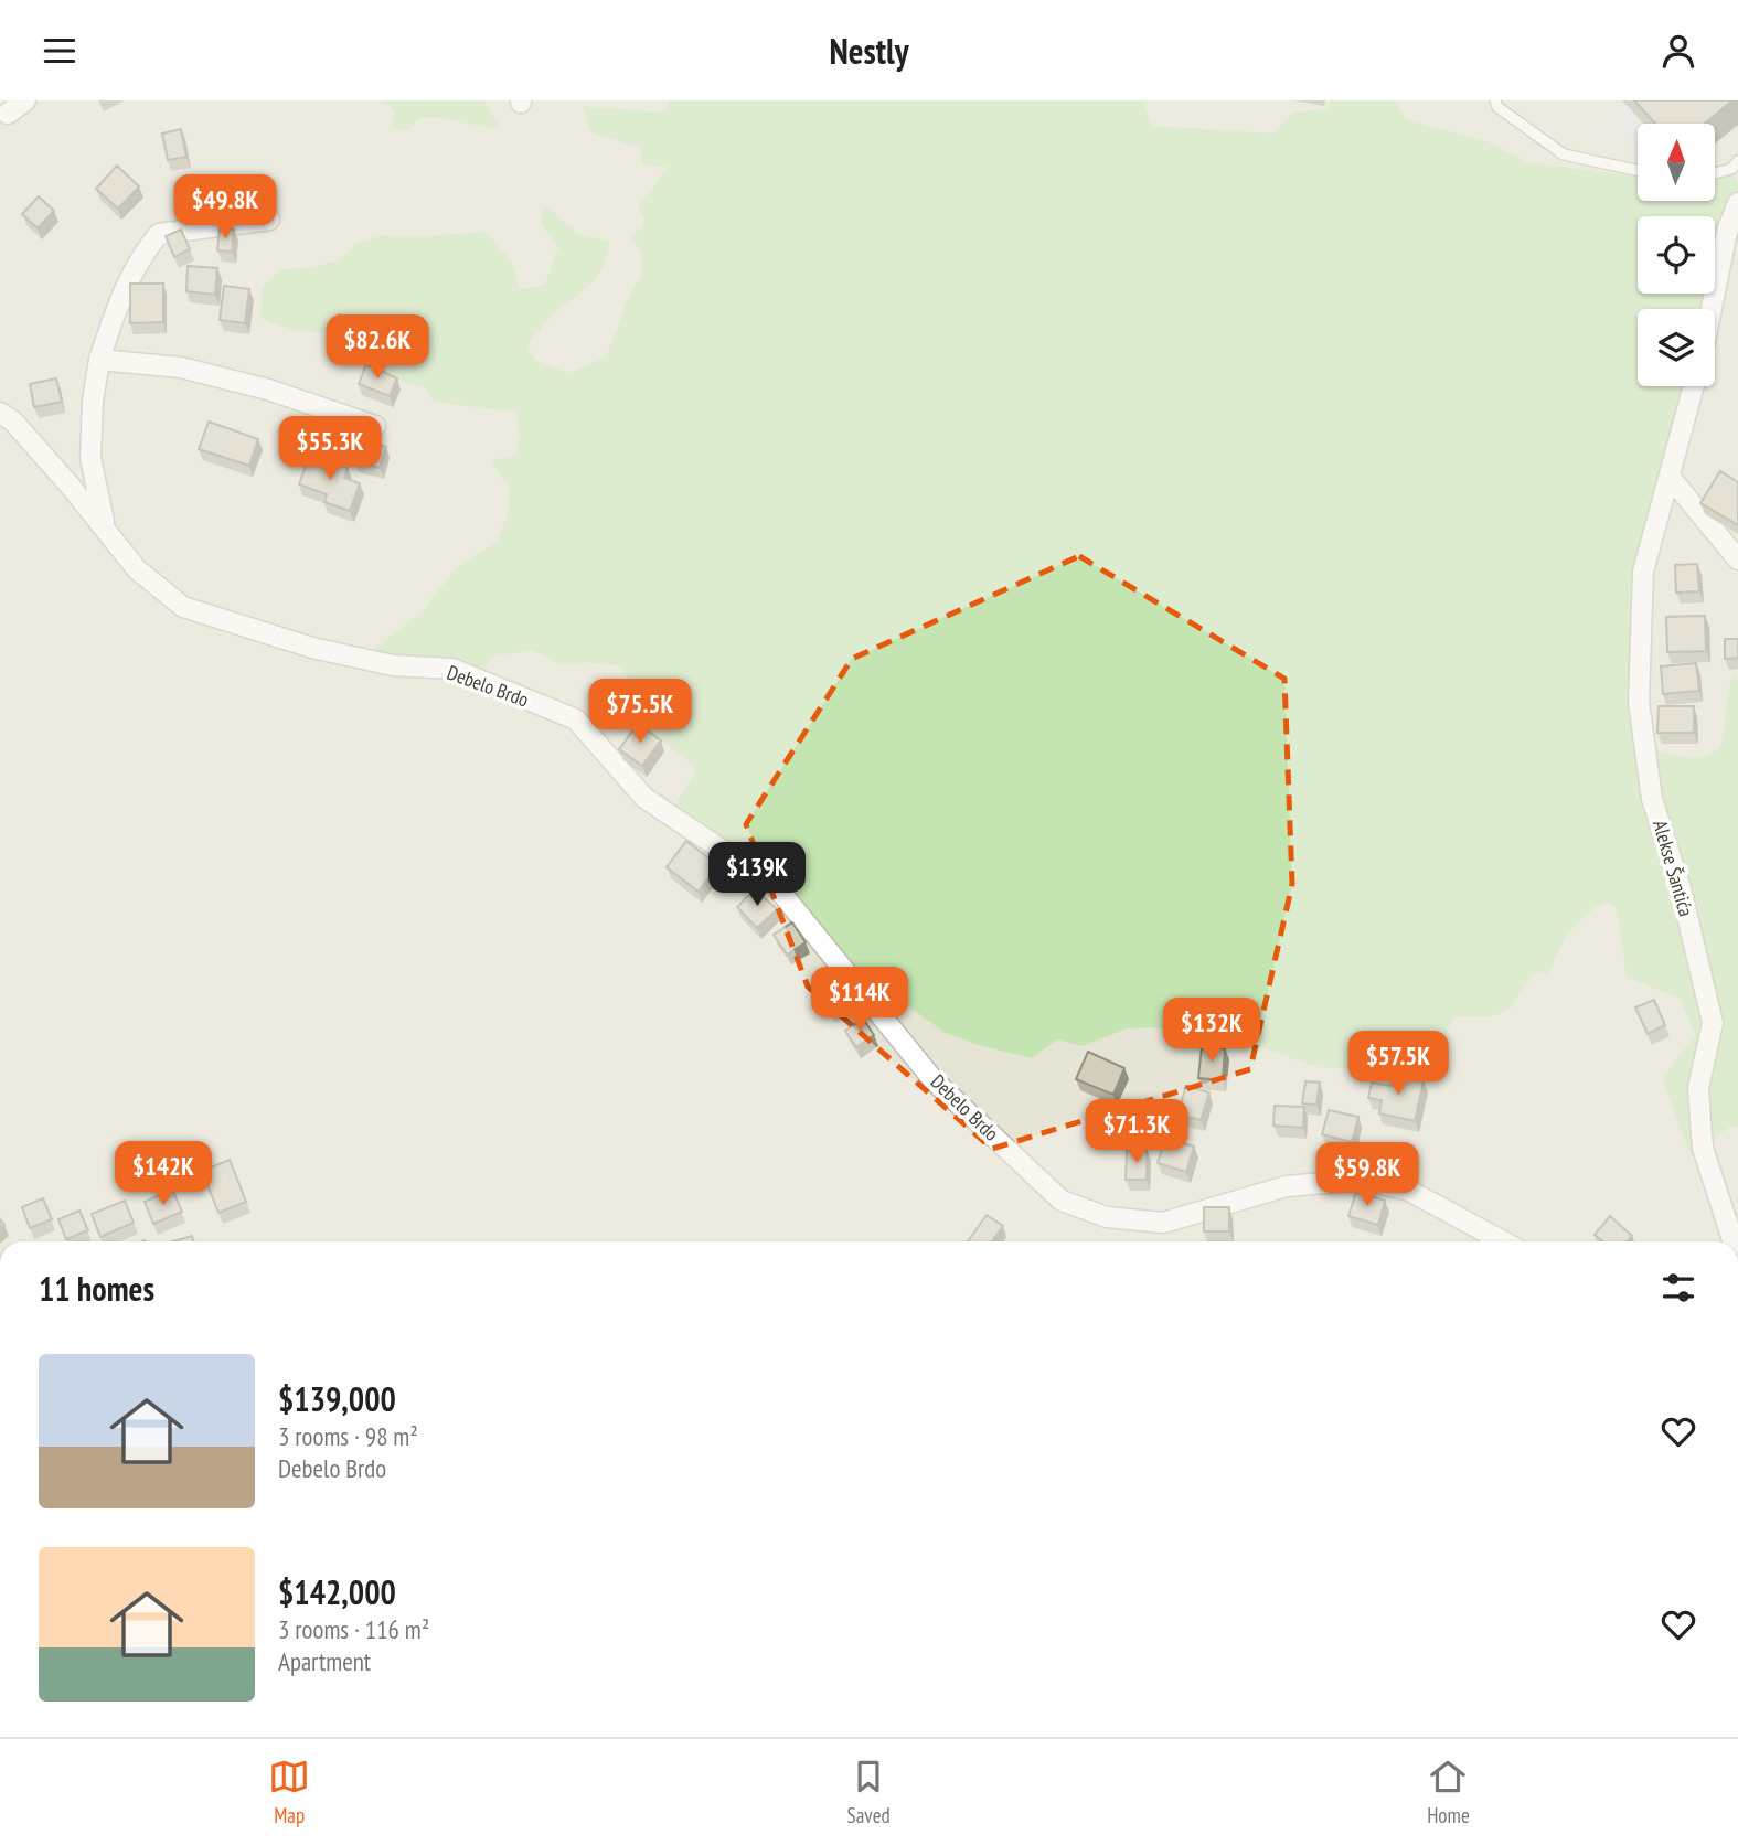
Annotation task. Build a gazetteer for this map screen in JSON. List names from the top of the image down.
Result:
{
  "streets": {
    "street": ["Debelo Brdo", "Alekse Šantića"]
  },
  "north": "top",
  "page": {
    "header": "Nestly",
    "price": [
      "$49.8K",
      "$82.6K",
      "$55.3K",
      "$75.5K",
      "$139K",
      "$114K",
      "$132K",
      "$57.5K",
      "$71.3K",
      "$142K",
      "$59.8K"
    ],
    "heading": "11 homes",
    "list": [
      {
        "name": "$139,000",
        "note": "3 rooms · 98 m² · Debelo Brdo"
      },
      {
        "name": "$142,000",
        "note": "3 rooms · 116 m² · Apartment"
      }
    ],
    "tabs": ["Map", "Saved", "Home"]
  }
}
